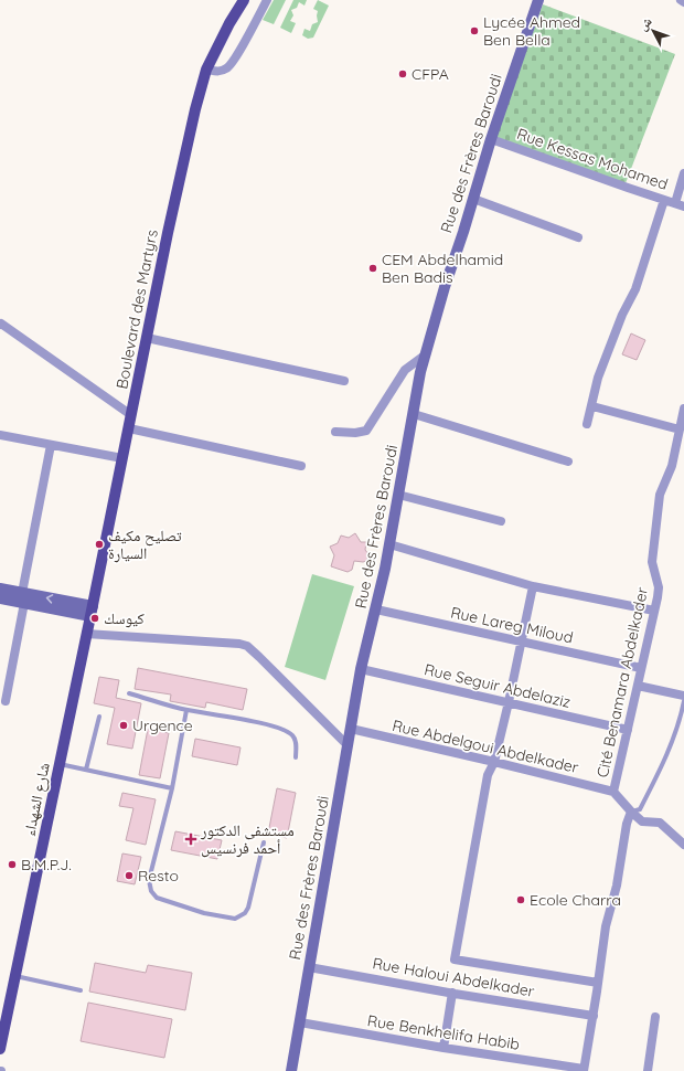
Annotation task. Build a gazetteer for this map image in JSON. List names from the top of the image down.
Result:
{
  "streets": {
    "main road": ["Boulevard des Martyrs", "شارع الشهداء"],
    "street": [
      "Rue des Frères Baroudi",
      "Rue Kessas Mohamed",
      "Rue Lareg Miloud",
      "Cité Benamara Abdelkader",
      "Rue Seguir Abdelaziz",
      "Rue Abdelgoui Abdelkader",
      "Rue Haloui Abdelkader",
      "Rue Benkhelifa Habib"
    ]
  },
  "crossings": [
    ["Rue des Frères Baroudi", "Rue Kessas Mohamed"],
    ["Rue des Frères Baroudi", "Rue Lareg Miloud"],
    ["Rue des Frères Baroudi", "Rue Seguir Abdelaziz"],
    ["Rue des Frères Baroudi", "Rue Abdelgoui Abdelkader"],
    ["Rue des Frères Baroudi", "Rue Haloui Abdelkader"],
    ["Rue des Frères Baroudi", "Rue Benkhelifa Habib"],
    ["Boulevard des Martyrs", "شارع الشهداء"],
    ["Rue Lareg Miloud", "Cité Benamara Abdelkader"],
    ["Cité Benamara Abdelkader", "Rue Seguir Abdelaziz"],
    ["Cité Benamara Abdelkader", "Rue Abdelgoui Abdelkader"]
  ],
  "places": {
    "other": [
      "Lycée Ahmed Ben Bella",
      "CFPA",
      "CEM Abdelhamid Ben Badis",
      "تصليح مكيف السيارة",
      "كيوسك",
      "Urgence",
      "B.M.P.J.",
      "Resto",
      "Ecole Charra"
    ],
    "health": ["مستشفى الدكتور أحمد فرنسيس"]
  },
  "north": "top left"
}
